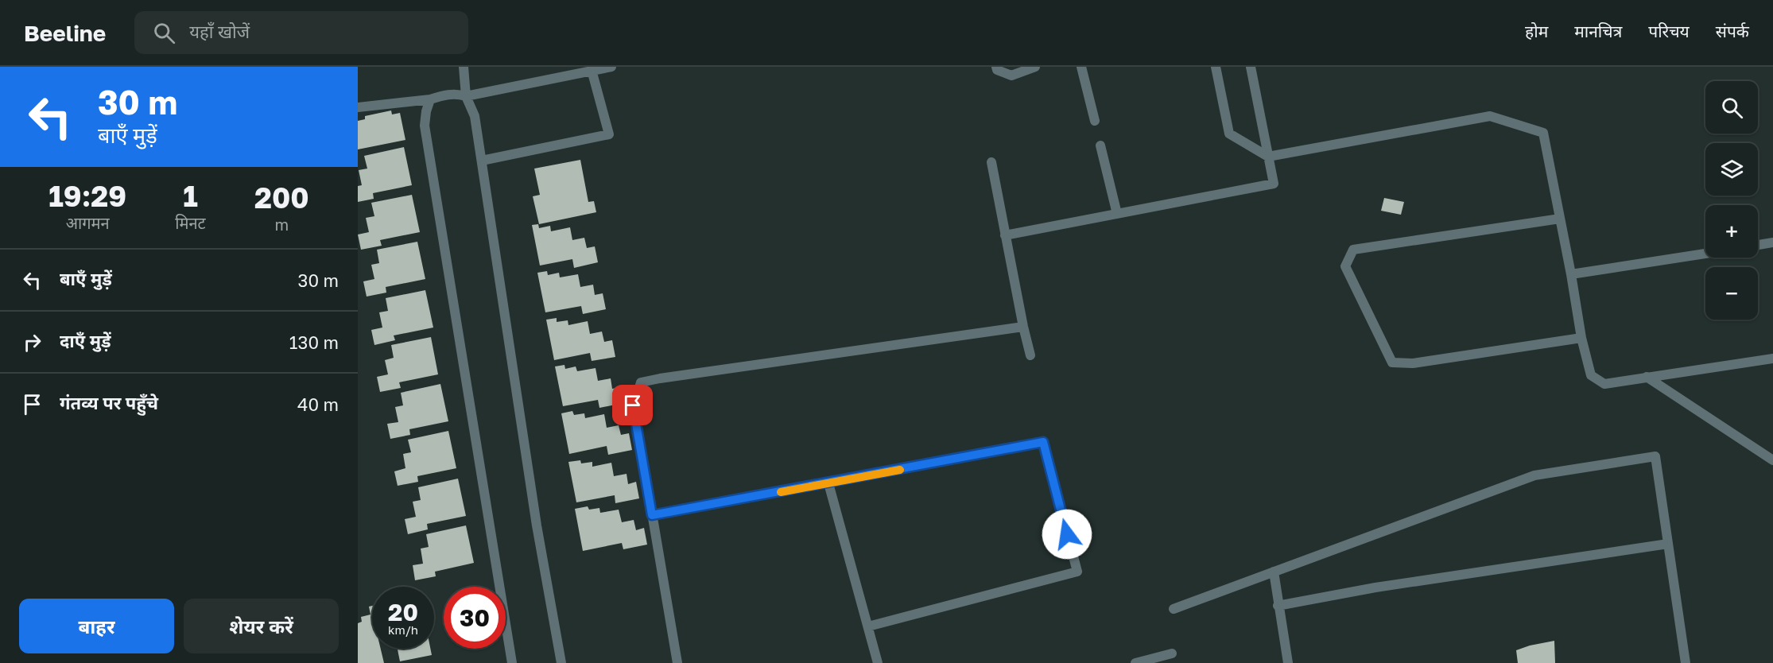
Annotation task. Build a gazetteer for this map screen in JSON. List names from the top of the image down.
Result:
{
  "page": {
    "header": "Beeline",
    "search": "यहाँ खोजें",
    "nav": [
      "होम",
      "मानचित्र",
      "परिचय",
      "संपर्क"
    ],
    "turn": ["30 m", "बाएँ मुड़ें"],
    "map_buttons": ["+", "−"],
    "eta": [
      "19:29",
      "आगमन",
      "1",
      "मिनट",
      "200",
      "m"
    ],
    "list": [
      {
        "name": "बाएँ मुड़ें",
        "value": "30 m"
      },
      {
        "name": "दाएँ मुड़ें",
        "value": "130 m"
      },
      {
        "name": "गंतव्य पर पहुँचे",
        "value": "40 m"
      }
    ],
    "speed": "20 km/h",
    "limit": "30",
    "buttons": ["बाहर", "शेयर करें"]
  }
}
